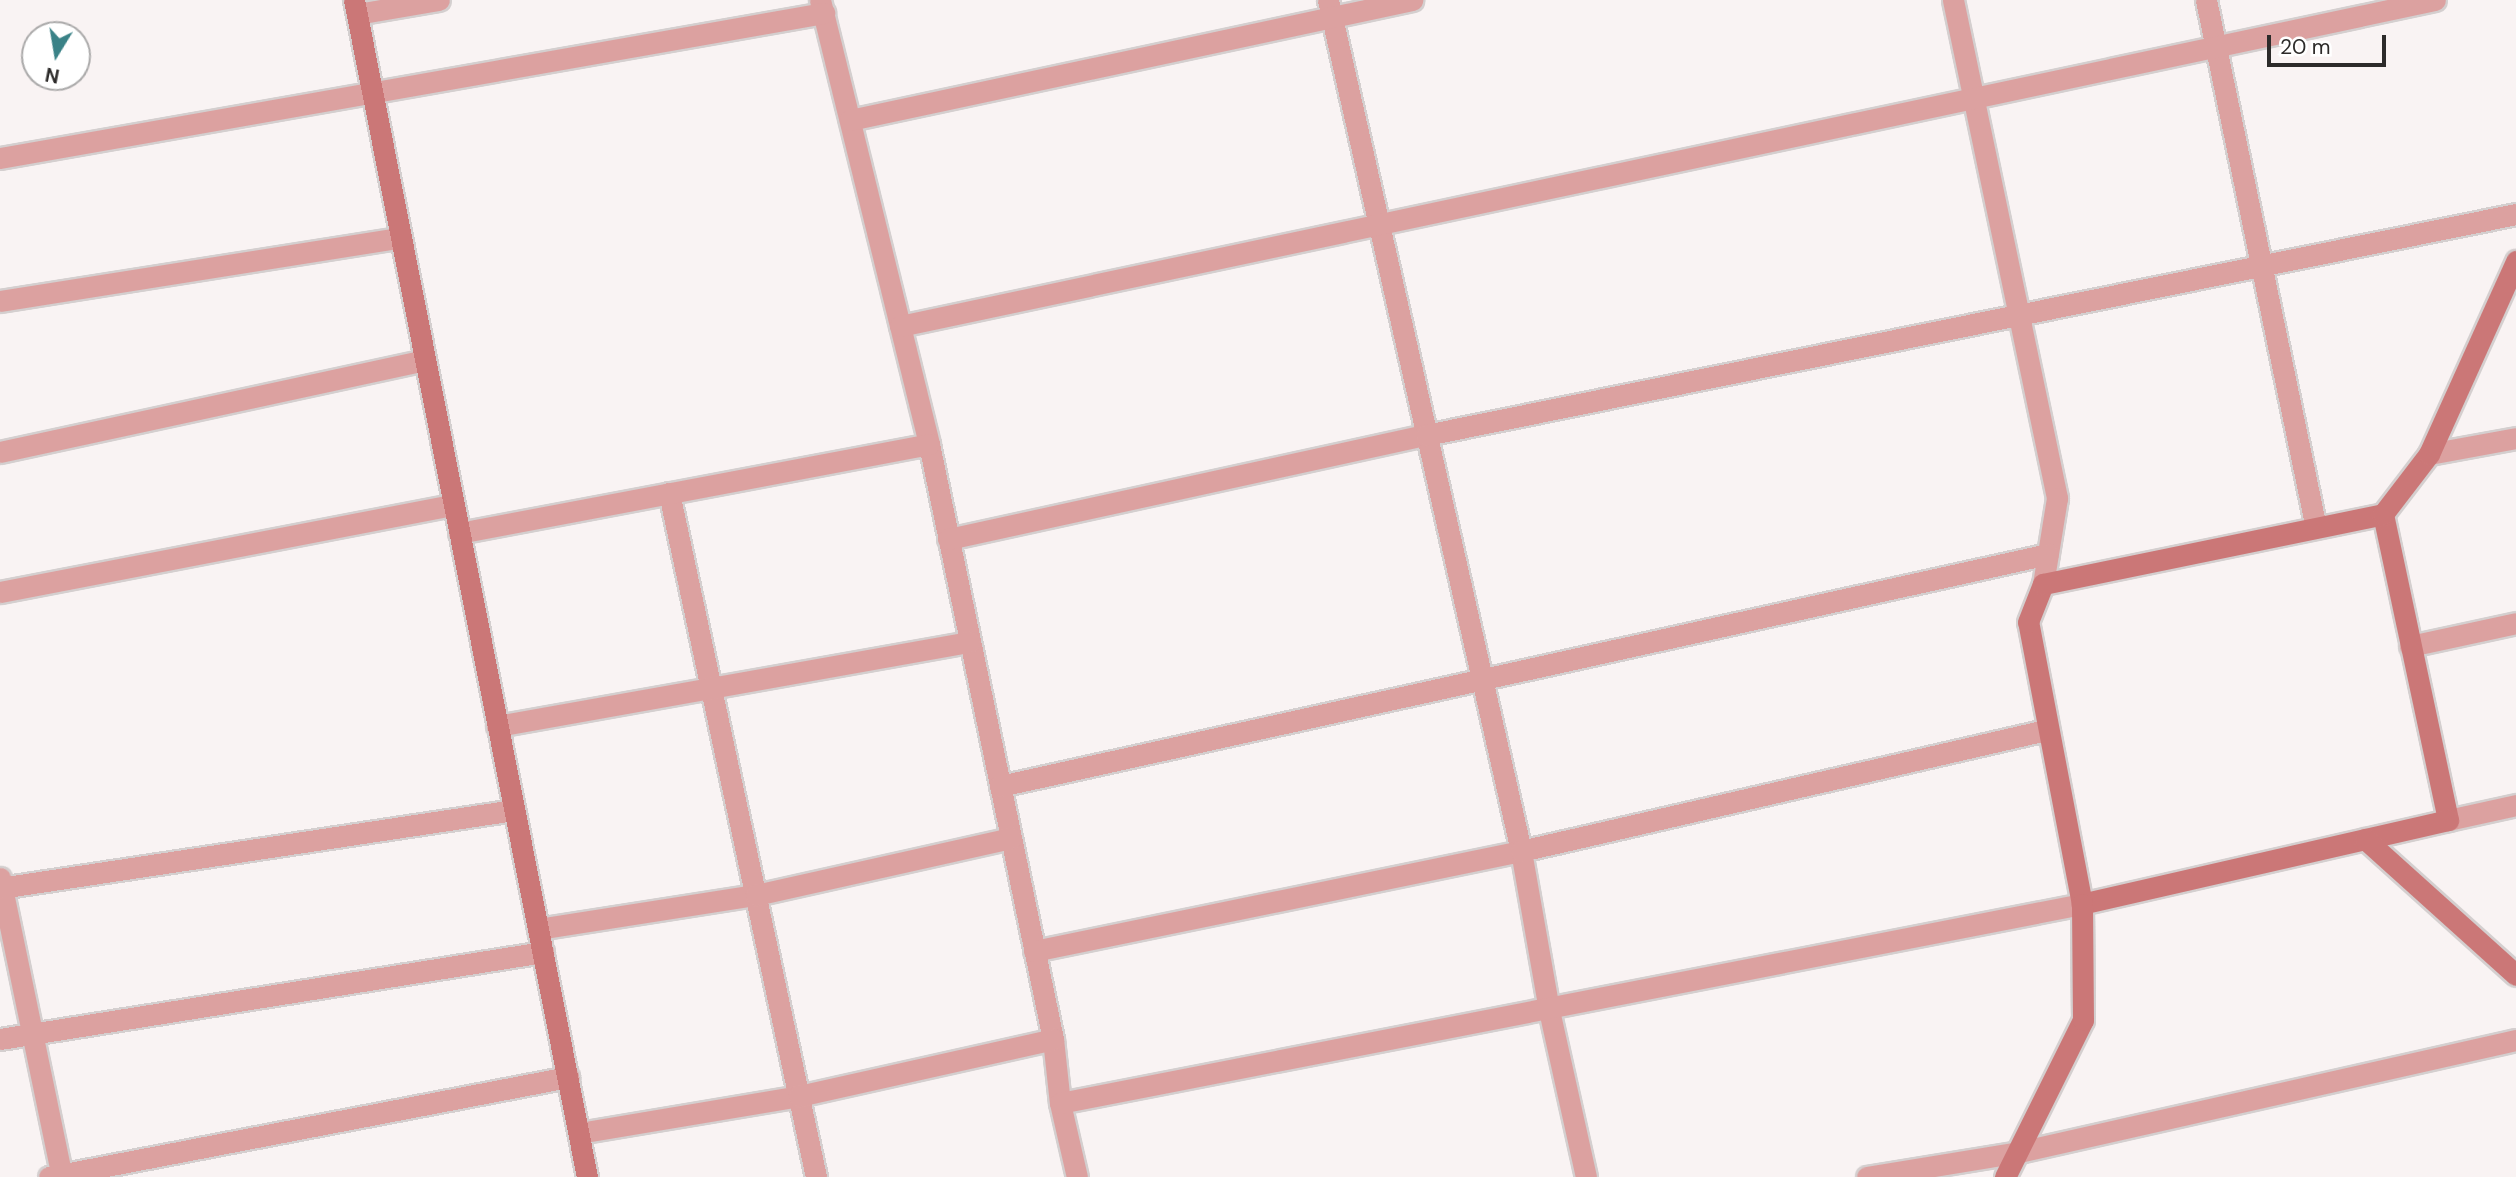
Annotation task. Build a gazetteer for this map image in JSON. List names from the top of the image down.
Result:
{
  "scale_bar": "20 m",
  "north": "bottom"
}
